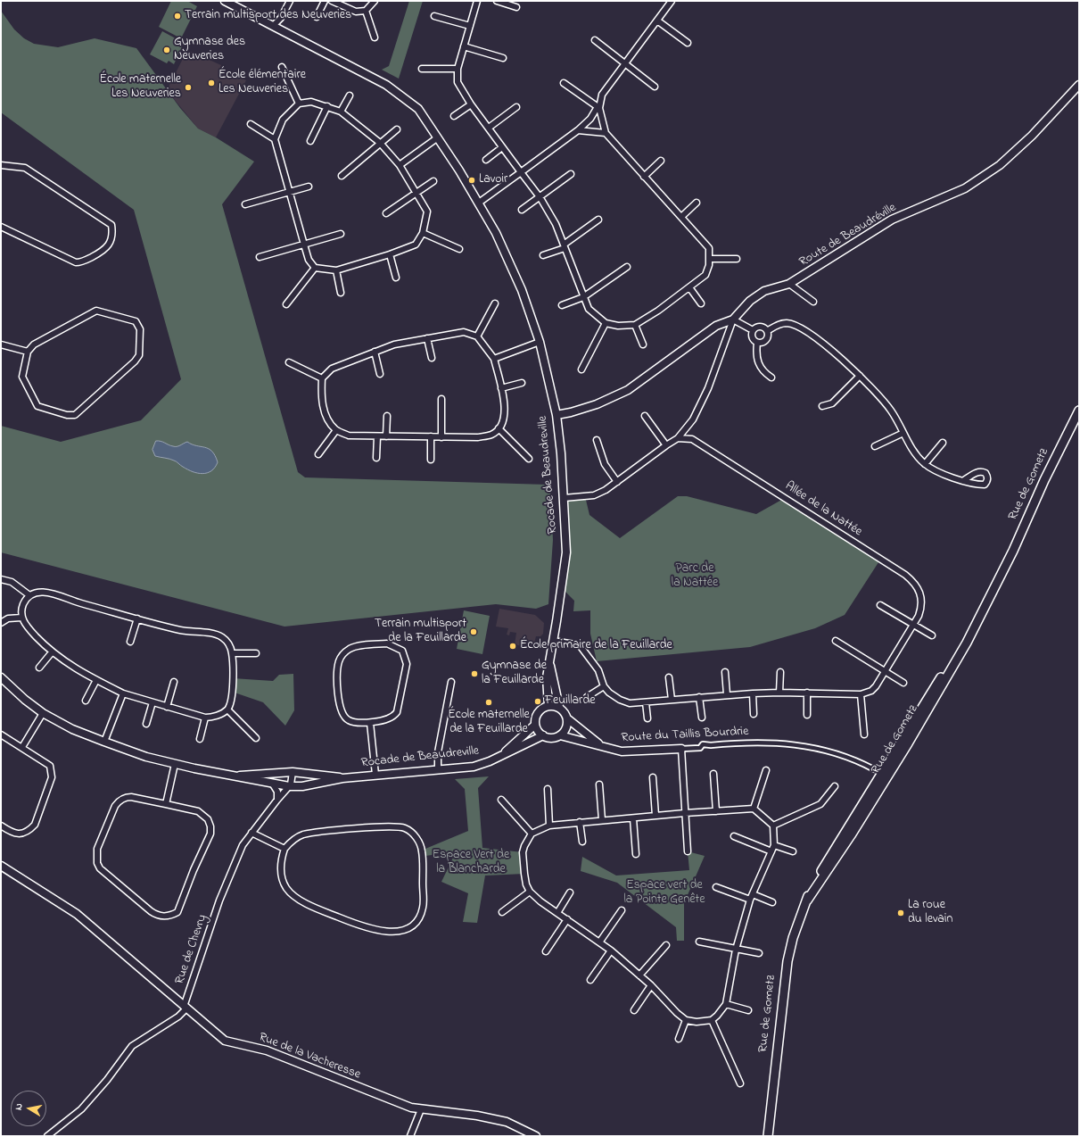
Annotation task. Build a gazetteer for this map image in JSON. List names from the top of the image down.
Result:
{
  "streets": {
    "main road": ["Rue de Gometz"],
    "street": [
      "Route de Beaudréville",
      "Rocade de Beaudreville",
      "Allée de la Nattée",
      "Route du Taillis Bourdrie",
      "Rue de Chevry",
      "Rue de la Vacheresse"
    ]
  },
  "crossings": [
    ["Rocade de Beaudreville", "Route du Taillis Bourdrie"],
    ["Rocade de Beaudreville", "Rue de Chevry"],
    ["Rue de Chevry", "Rue de la Vacheresse"]
  ],
  "parks": ["Parc de la Nattée", "Espace Vert de la Blancharde", "Espace vert de la Pointe Genête"],
  "places": [
    "Terrain multisport des Neuveries",
    "Gymnase des Neuveries",
    "École élémentaire Les Neuveries",
    "École maternelle Les Neuveries",
    "Lavoir",
    "Terrain multisport de la Feuillarde",
    "École primaire de la Feuillarde",
    "Gymnase de la Feuillarde",
    "Feuillarde",
    "École maternelle de la Feuillarde",
    "La roue du levain"
  ],
  "north": "left"
}
